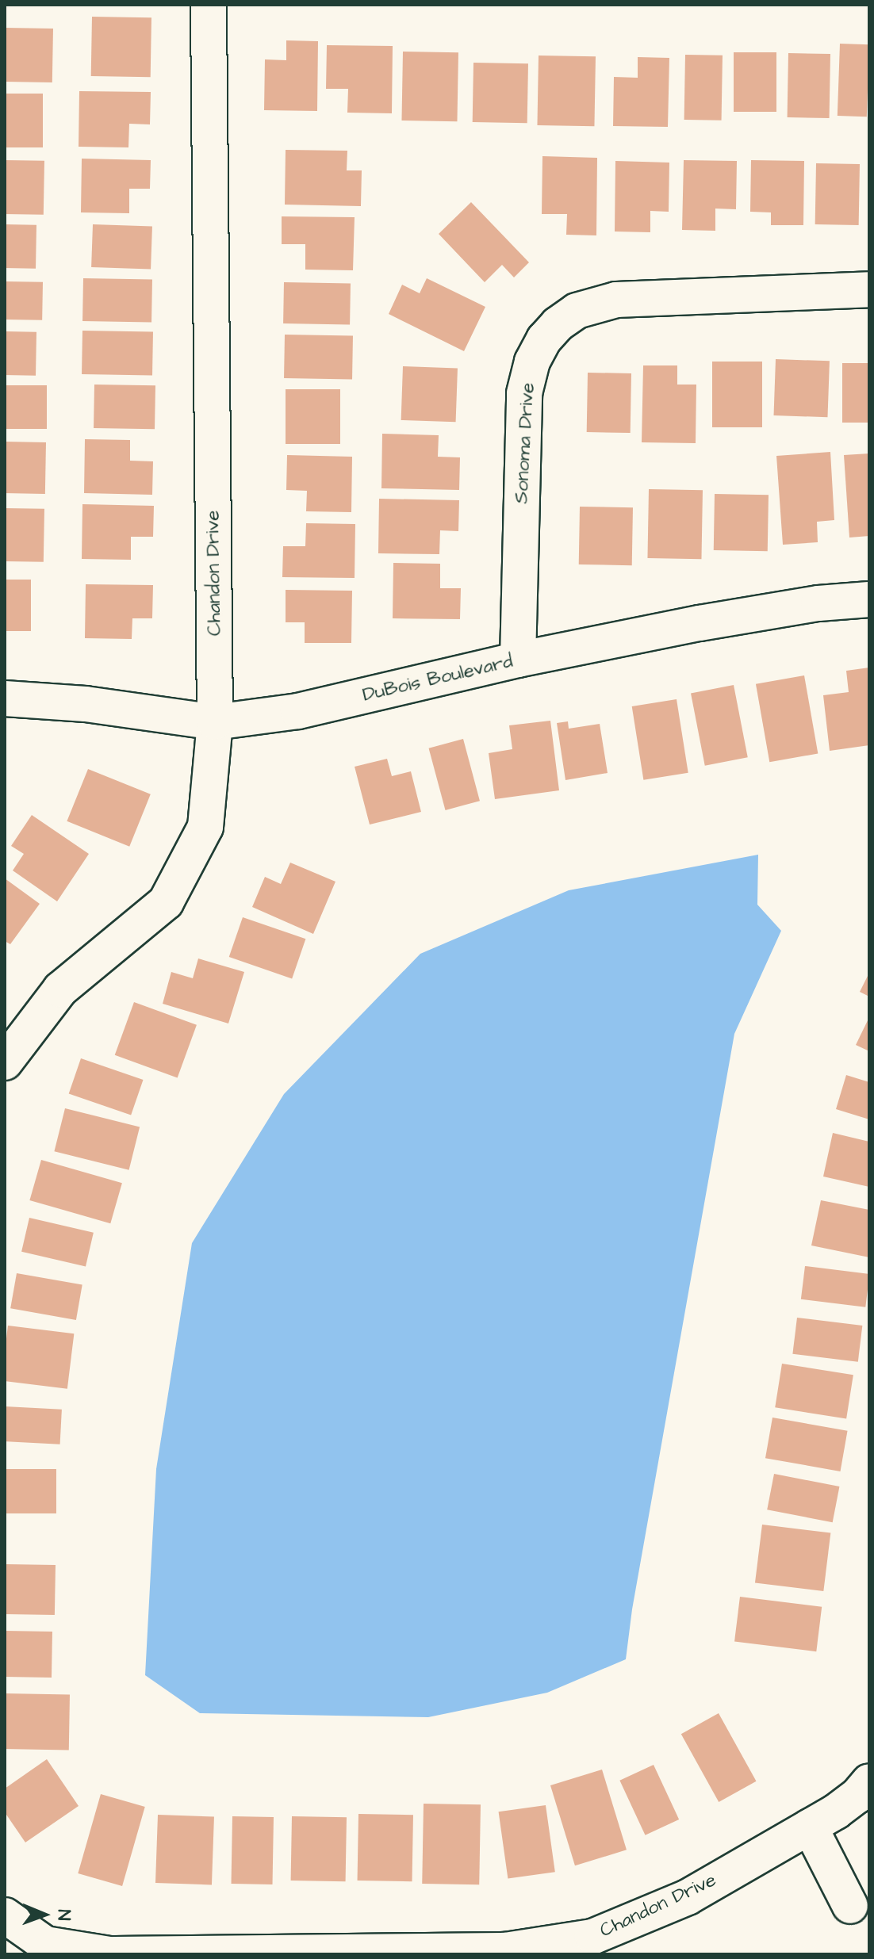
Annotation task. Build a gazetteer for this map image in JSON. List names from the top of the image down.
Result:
{
  "streets": {
    "street": ["Sonoma Drive", "Chandon Drive", "DuBois Boulevard"]
  },
  "crossings": [
    ["Sonoma Drive", "DuBois Boulevard"],
    ["Chandon Drive", "DuBois Boulevard"]
  ],
  "north": "right"
}
